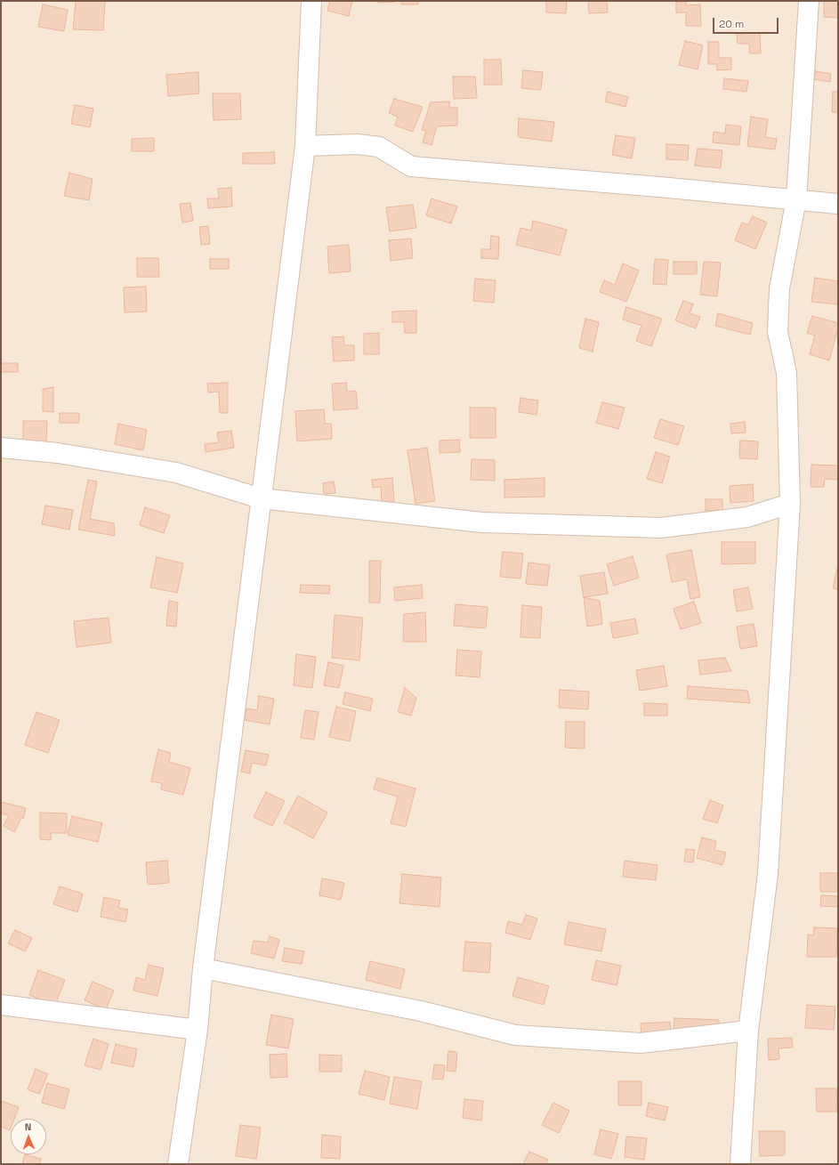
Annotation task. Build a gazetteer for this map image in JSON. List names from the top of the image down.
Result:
{
  "scale_bar": "20 m",
  "north": "top"
}
